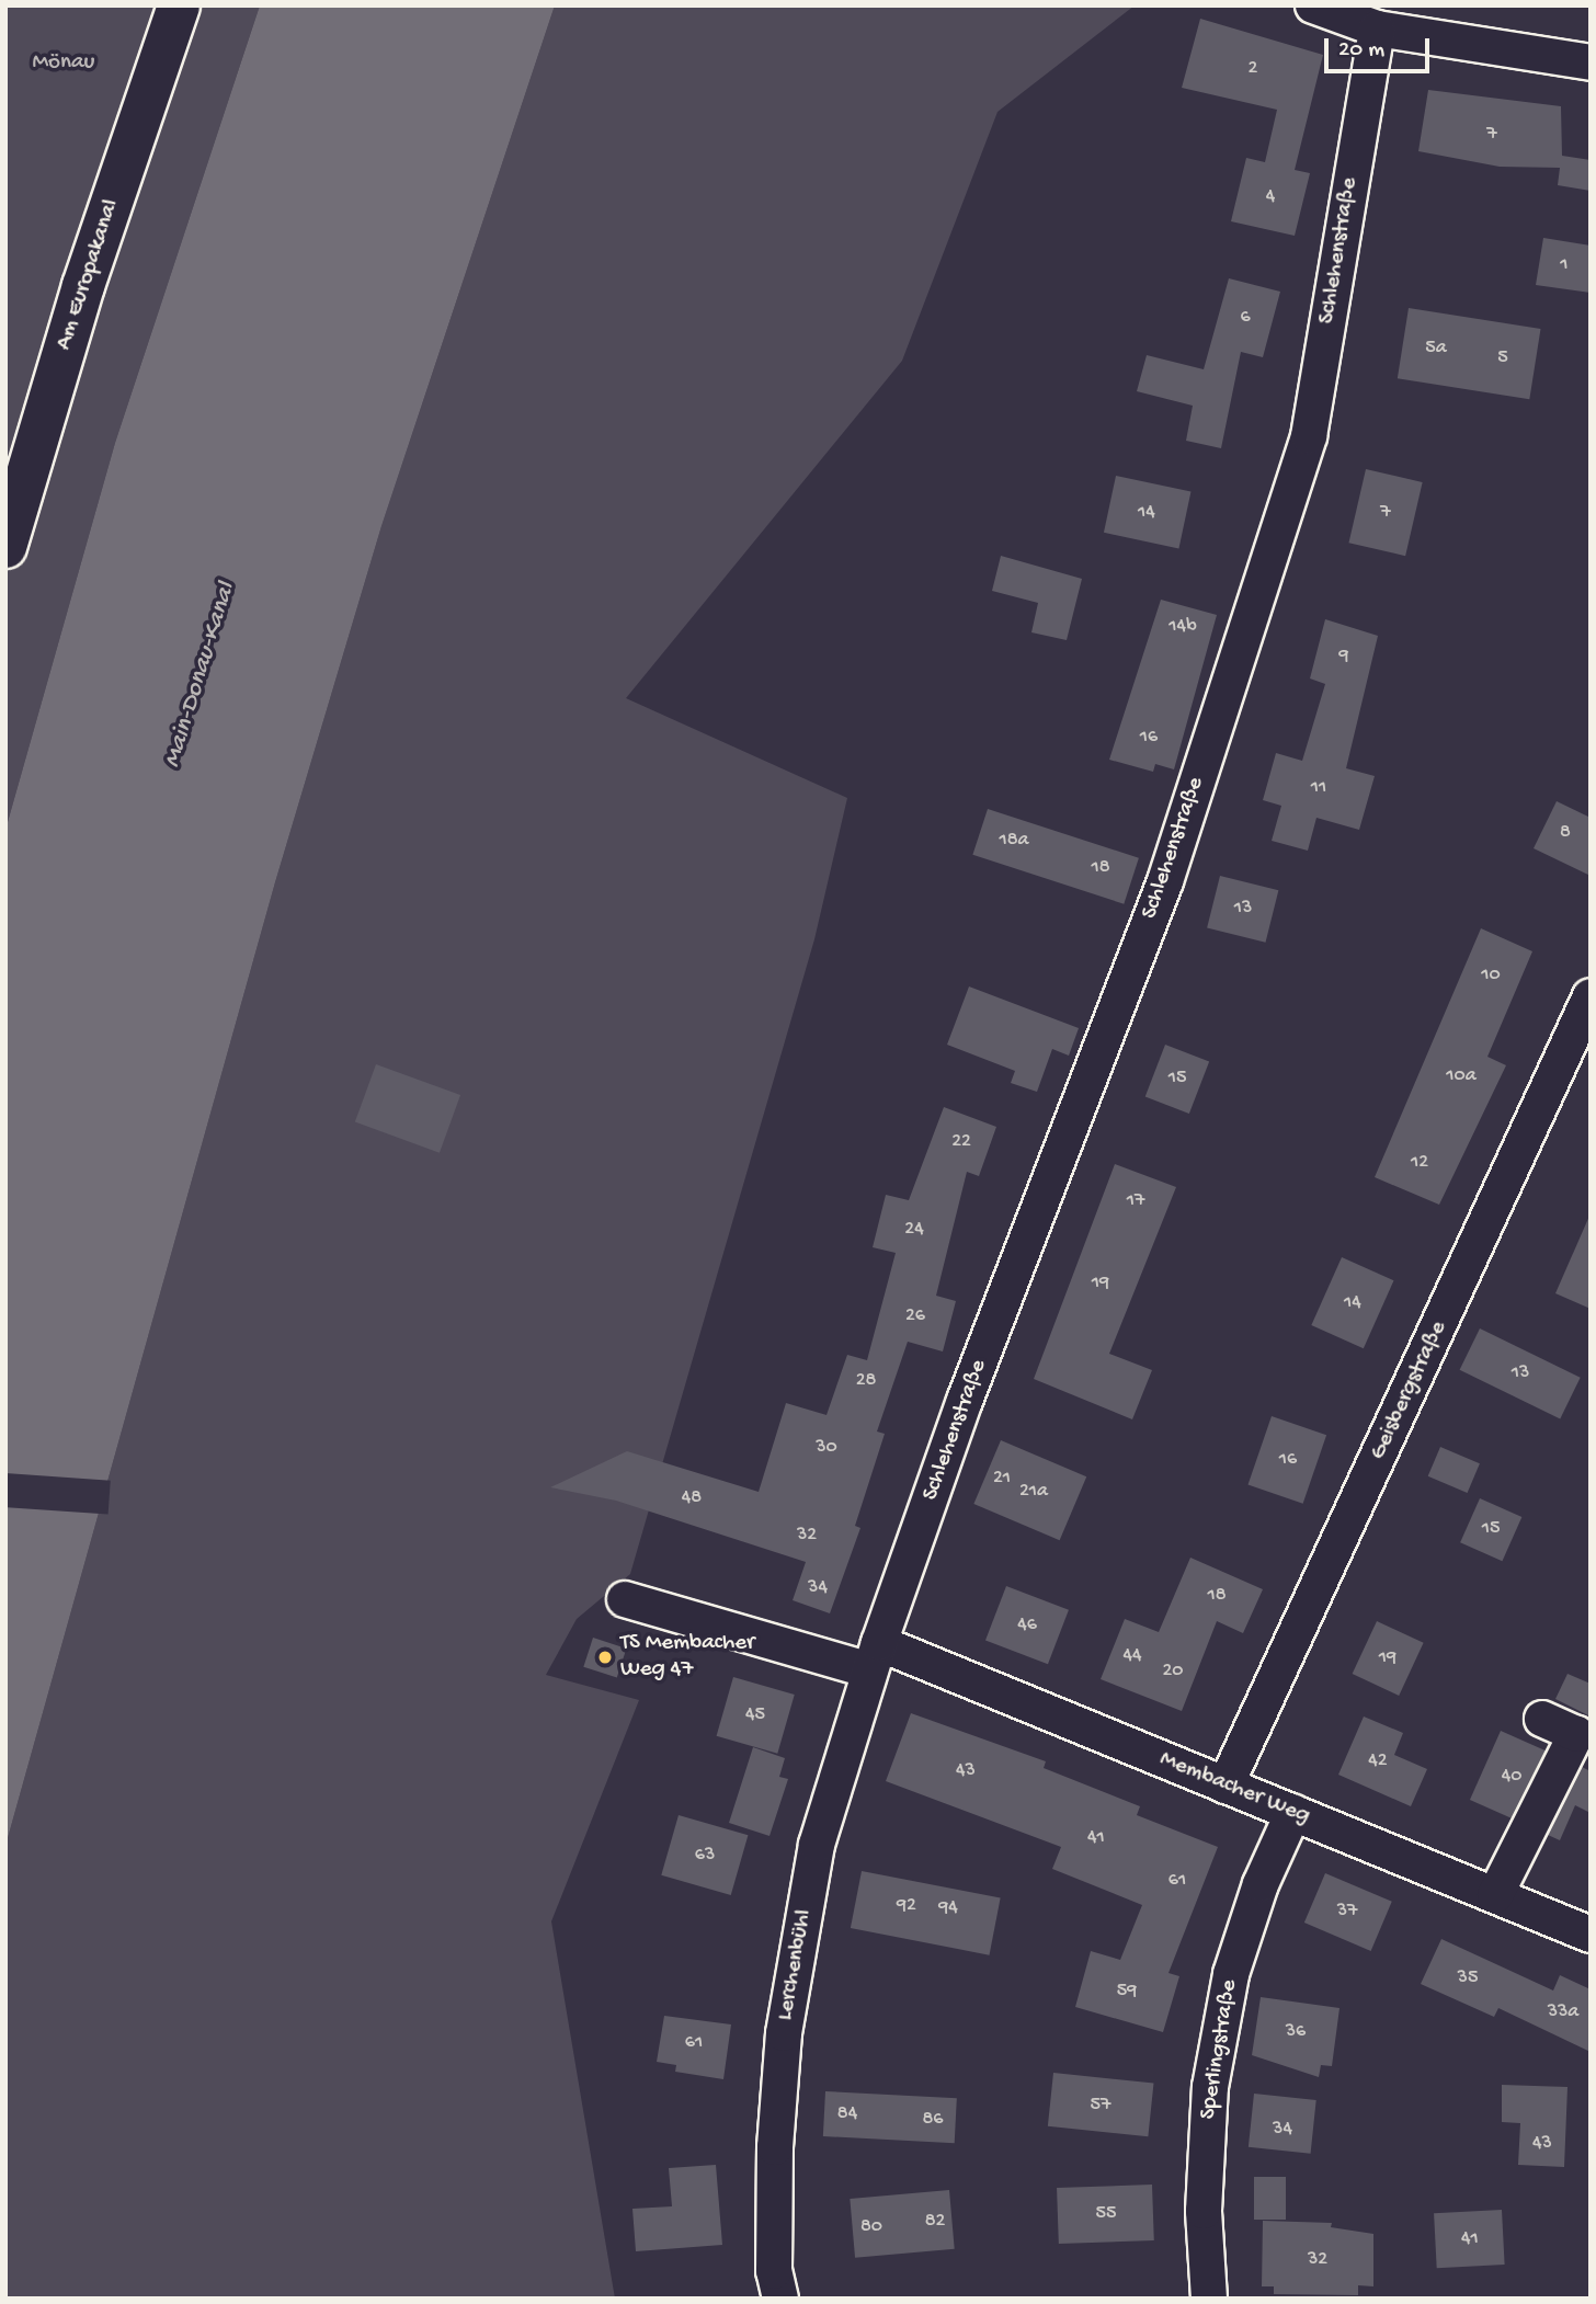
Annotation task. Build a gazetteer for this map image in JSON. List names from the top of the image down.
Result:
{
  "streets": {
    "main road": ["Am Europakanal"],
    "street": [
      "Schlehenstraße",
      "Geisbergstraße",
      "Membacher Weg",
      "Lerchenbühl",
      "Sperlingstraße"
    ]
  },
  "crossings": [
    ["Schlehenstraße", "Membacher Weg"],
    ["Schlehenstraße", "Lerchenbühl"],
    ["Geisbergstraße", "Membacher Weg"],
    ["Membacher Weg", "Lerchenbühl"],
    ["Membacher Weg", "Sperlingstraße"]
  ],
  "water": ["Main-Donau-Kanal"],
  "parks": ["Mönau"],
  "places": ["TS Membacher Weg 47"],
  "house_numbers": [
    "2",
    "7",
    "4",
    "1",
    "6",
    "5a",
    "5",
    "14",
    "7",
    "14b",
    "9",
    "16",
    "11",
    "8",
    "18a",
    "18",
    "13",
    "10",
    "10a",
    "15",
    "22",
    "12",
    "17",
    "24",
    "19",
    "14",
    "26",
    "13",
    "28",
    "30",
    "16",
    "21",
    "21a",
    "48",
    "15",
    "32",
    "34",
    "18",
    "46",
    "44",
    "19",
    "20",
    "45",
    "42",
    "43",
    "40",
    "41",
    "63",
    "61",
    "92",
    "94",
    "37",
    "35",
    "59",
    "33a",
    "36",
    "61",
    "57",
    "84",
    "86",
    "34",
    "43",
    "55",
    "82",
    "80",
    "41",
    "32"
  ],
  "scale_bar": "20 m"
}
